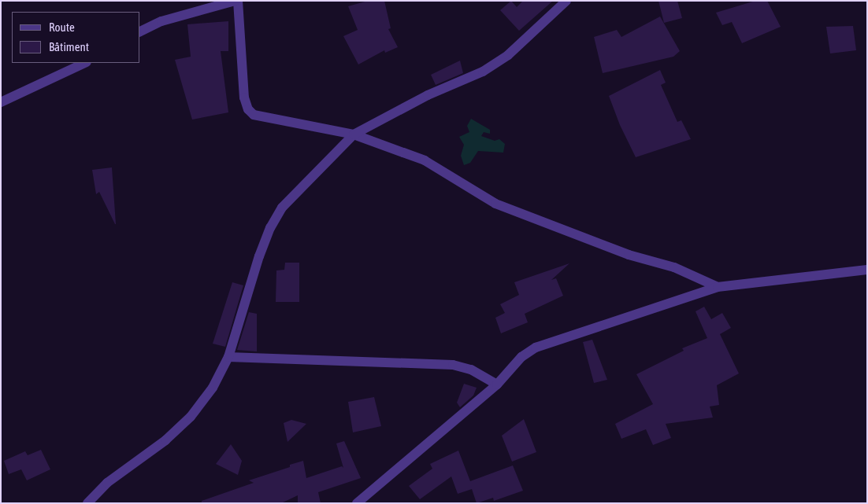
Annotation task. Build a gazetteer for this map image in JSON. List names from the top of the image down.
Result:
{
  "legend": ["Route", "Bâtiment"]
}
